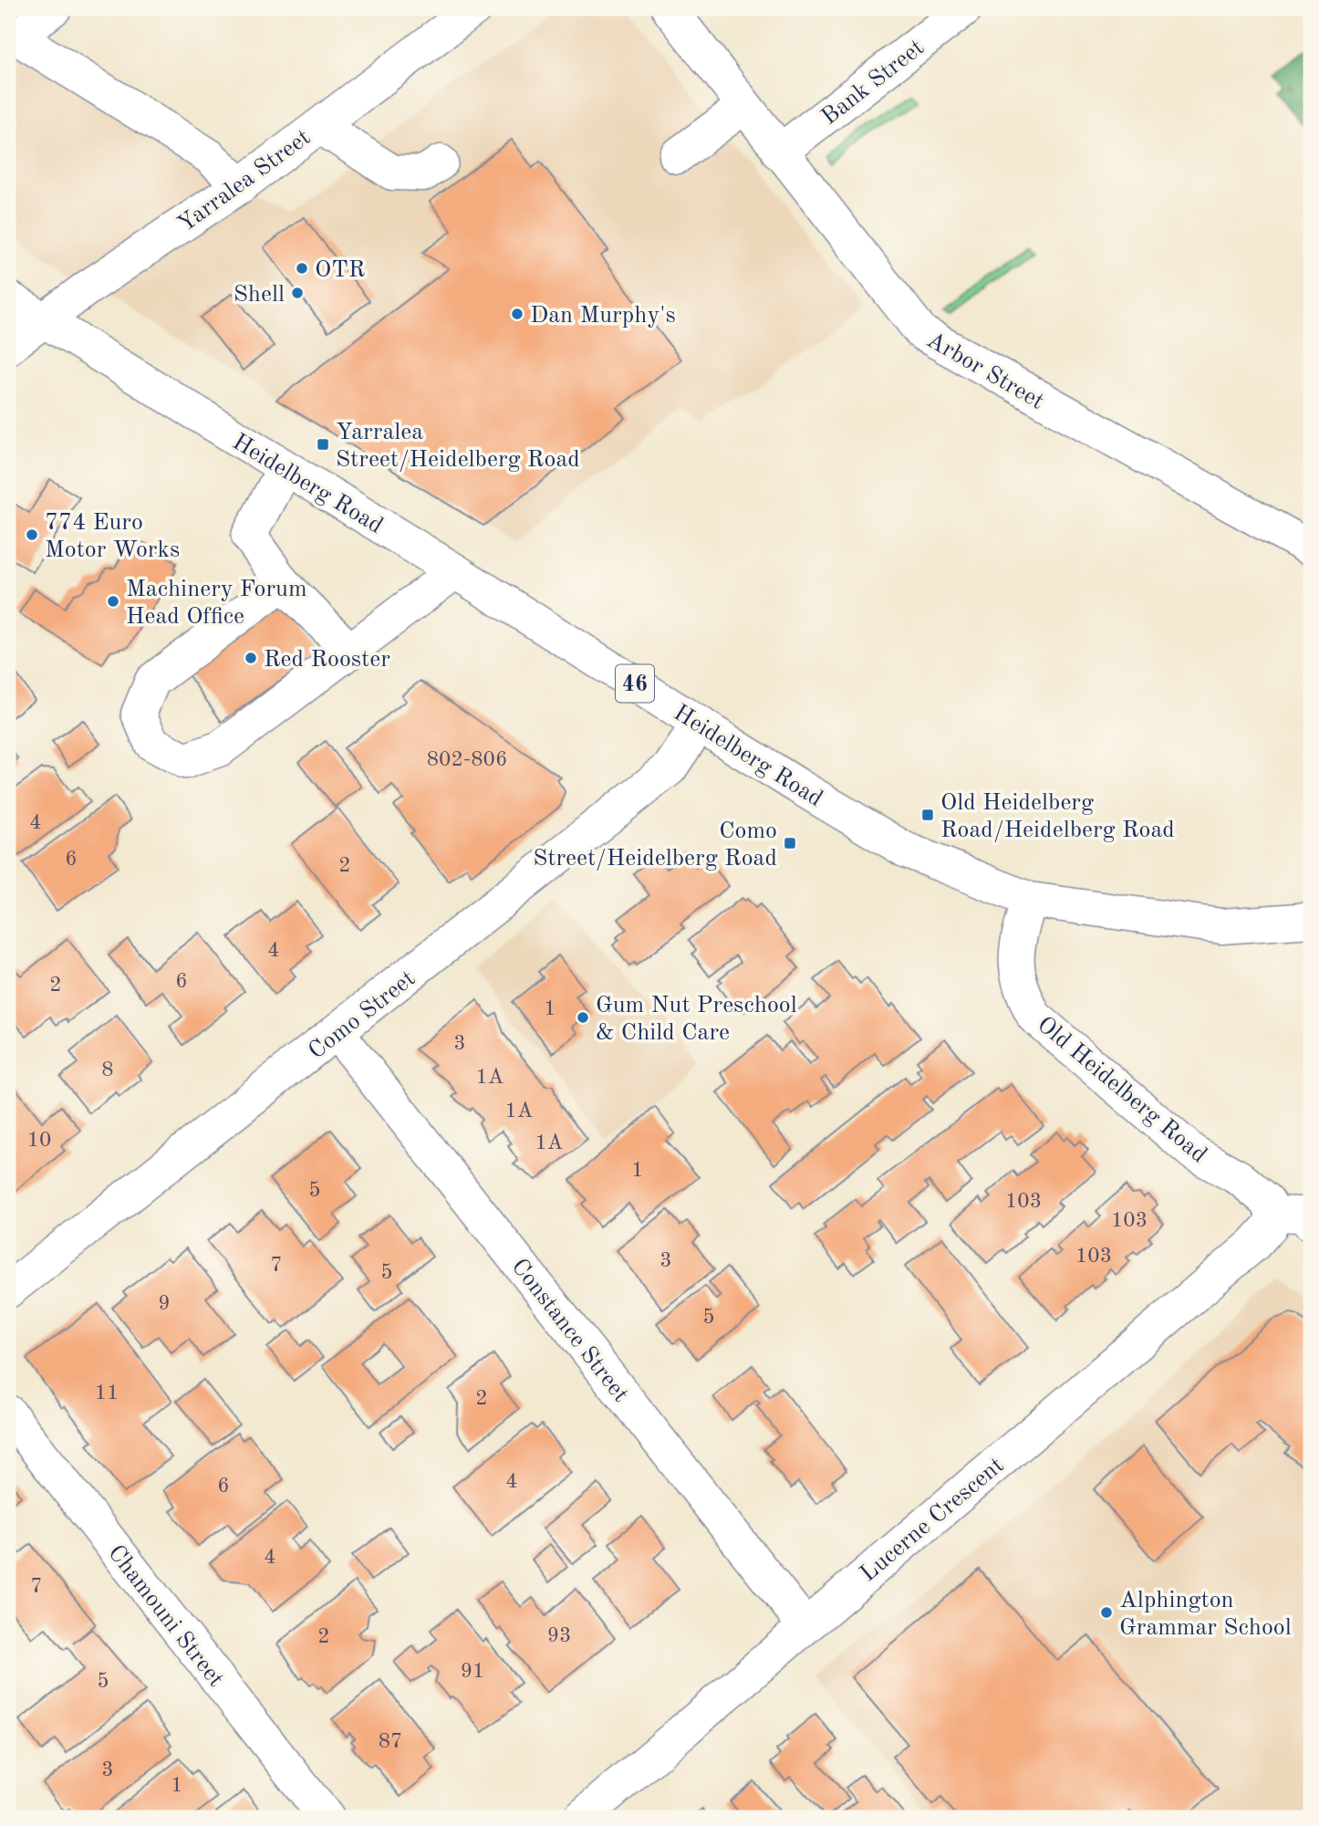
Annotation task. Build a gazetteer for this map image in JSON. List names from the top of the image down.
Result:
{
  "streets": {
    "street": [
      "Bank Street",
      "Yarralea Street",
      "Arbor Street",
      "Heidelberg Road",
      "46",
      "Como Street",
      "Old Heidelberg Road",
      "Constance Street",
      "Lucerne Crescent",
      "Chamouni Street"
    ]
  },
  "crossings": [
    ["Bank Street", "Arbor Street"],
    ["Yarralea Street", "Heidelberg Road"],
    ["Heidelberg Road", "Como Street"],
    ["Heidelberg Road", "Old Heidelberg Road"],
    ["Como Street", "Constance Street"],
    ["Old Heidelberg Road", "Lucerne Crescent"],
    ["Constance Street", "Lucerne Crescent"]
  ],
  "places": {
    "other": [
      "OTR",
      "Shell",
      "Dan Murphy's",
      "774 Euro Motor Works",
      "Machinery Forum Head Office",
      "Red Rooster",
      "Gum Nut Preschool & Child Care",
      "Alphington Grammar School"
    ],
    "transit": ["Yarralea Street/Heidelberg Road", "Old Heidelberg Road/Heidelberg Road", "Como Street/Heidelberg Road"]
  },
  "house_numbers": [
    "802-806",
    "4",
    "6",
    "2",
    "4",
    "6",
    "2",
    "1",
    "3",
    "8",
    "1A",
    "1A",
    "10",
    "1A",
    "1",
    "5",
    "103",
    "103",
    "103",
    "3",
    "7",
    "5",
    "9",
    "5",
    "11",
    "2",
    "4",
    "6",
    "4",
    "7",
    "93",
    "2",
    "91",
    "5",
    "87",
    "3",
    "1"
  ]
}
